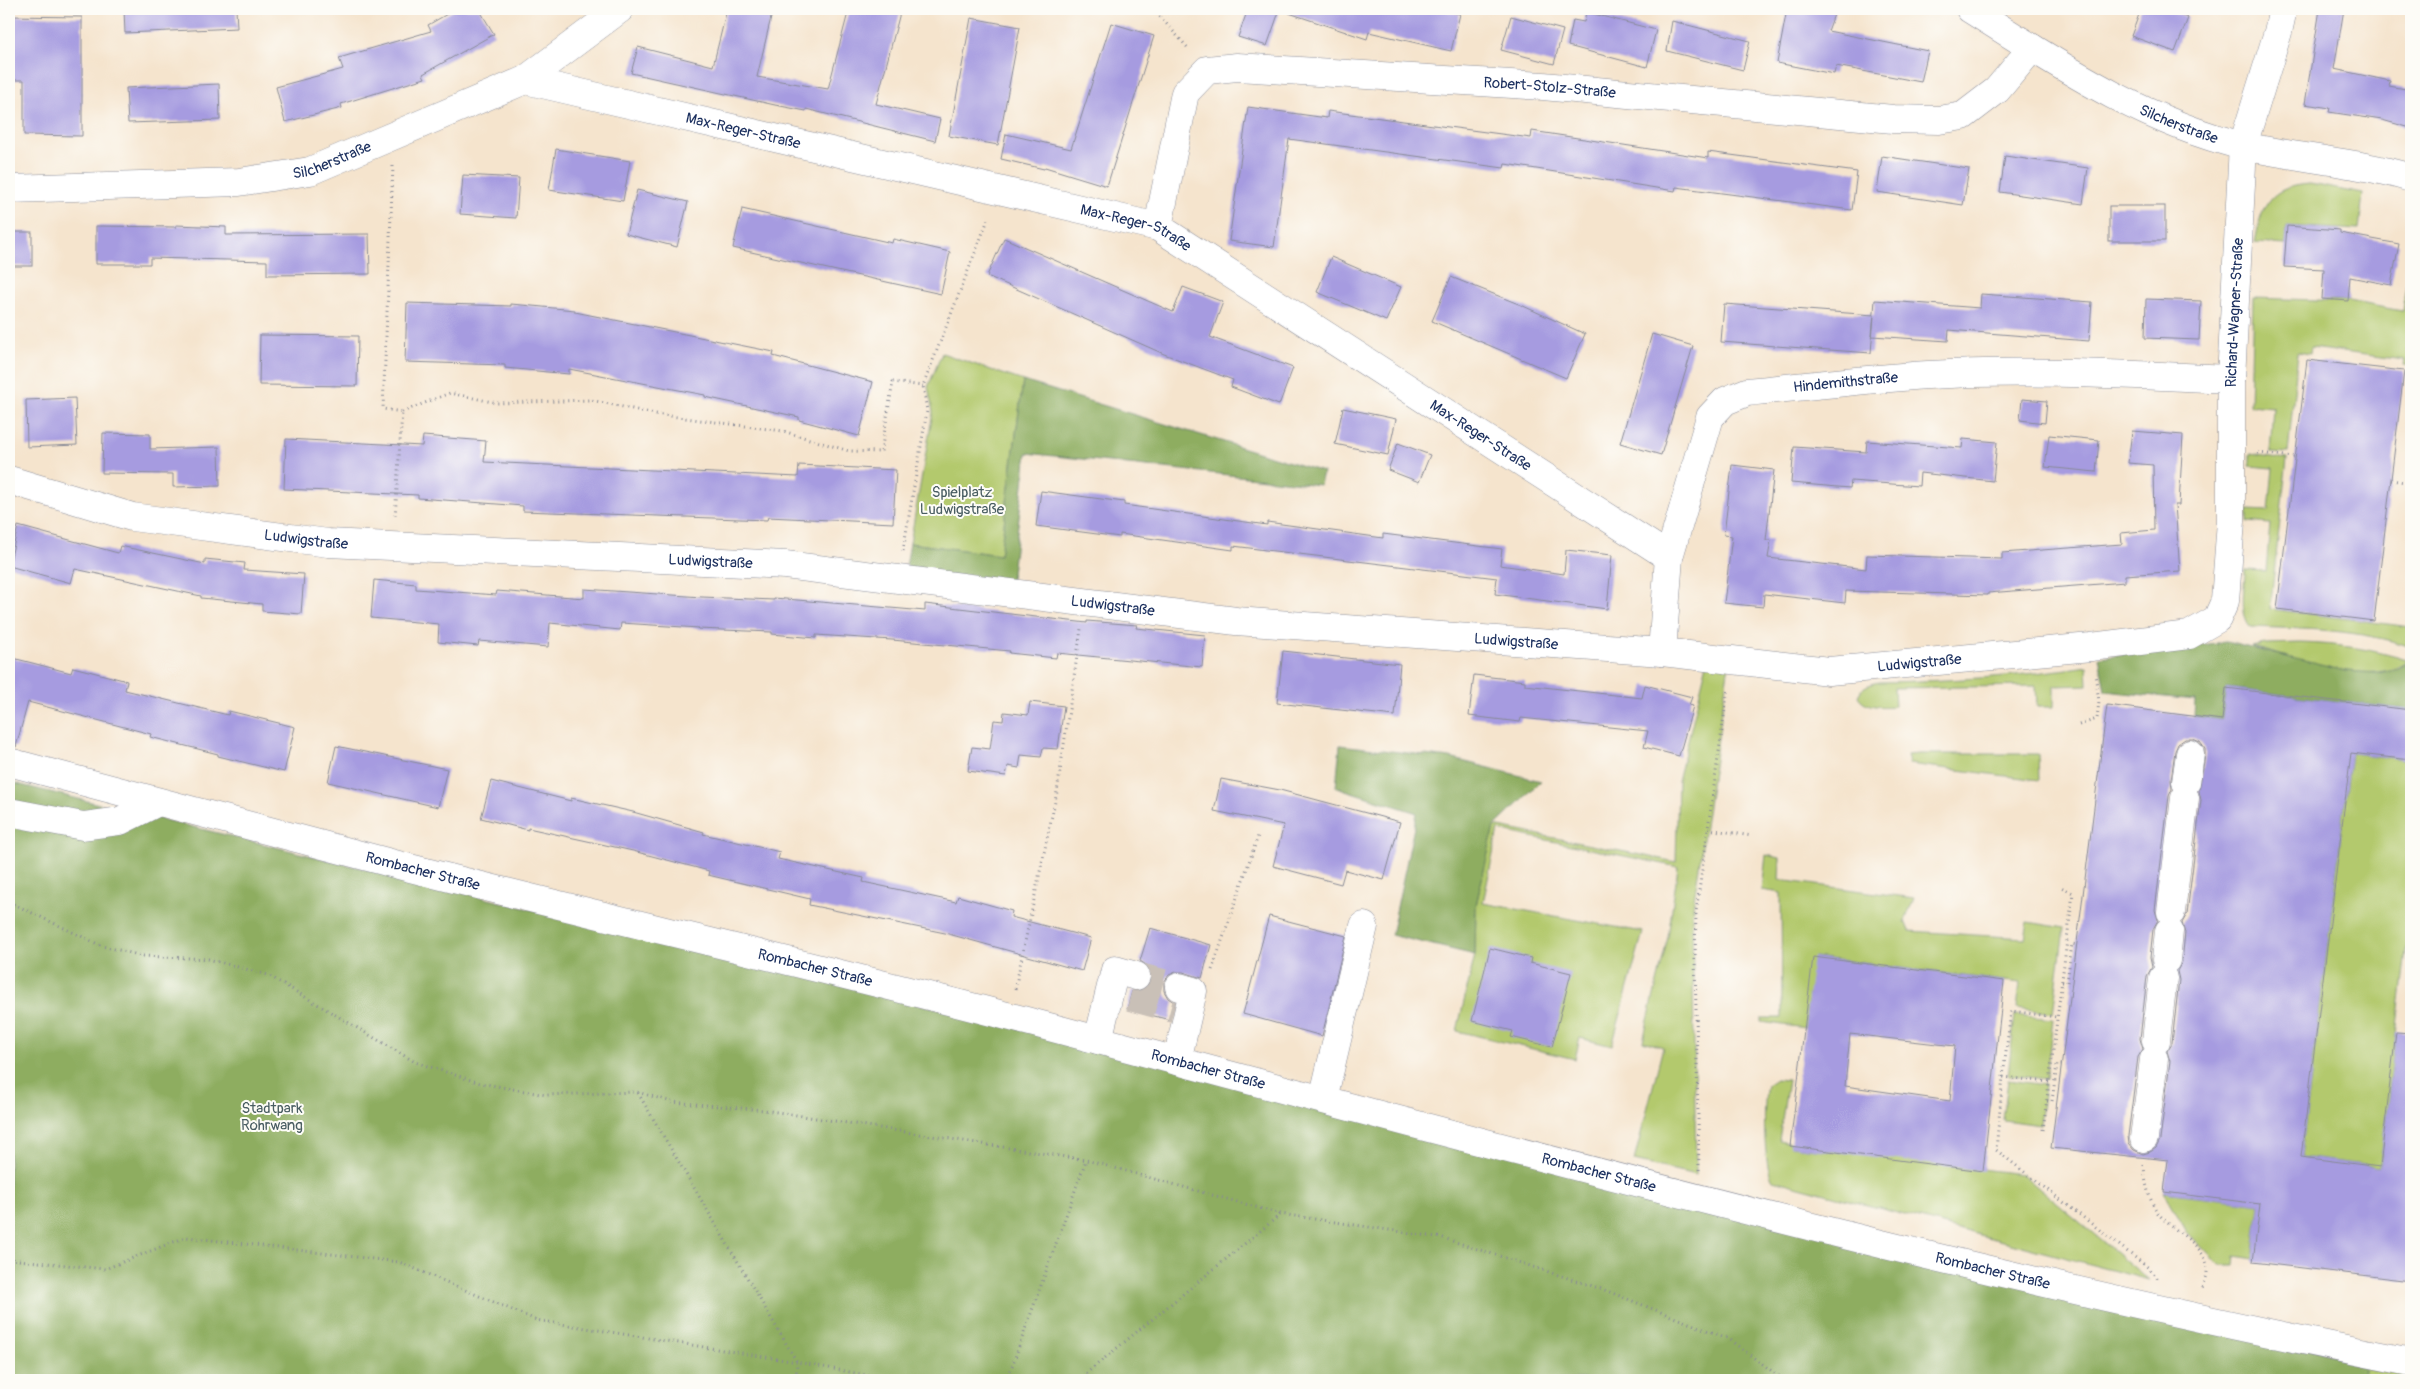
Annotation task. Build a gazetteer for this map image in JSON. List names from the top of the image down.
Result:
{
  "streets": {
    "street": [
      "Robert-Stolz-Straße",
      "Silcherstraße",
      "Max-Reger-Straße",
      "Richard-Wagner-Straße",
      "Hindemithstraße",
      "Ludwigstraße",
      "Rombacher Straße"
    ]
  },
  "crossings": [
    ["Robert-Stolz-Straße", "Silcherstraße"],
    ["Silcherstraße", "Max-Reger-Straße"],
    ["Silcherstraße", "Richard-Wagner-Straße"],
    ["Max-Reger-Straße", "Hindemithstraße"],
    ["Richard-Wagner-Straße", "Hindemithstraße"],
    ["Richard-Wagner-Straße", "Ludwigstraße"],
    ["Hindemithstraße", "Ludwigstraße"]
  ],
  "parks": ["Spielplatz Ludwigstraße", "Stadtpark Rohrwang"]
}
